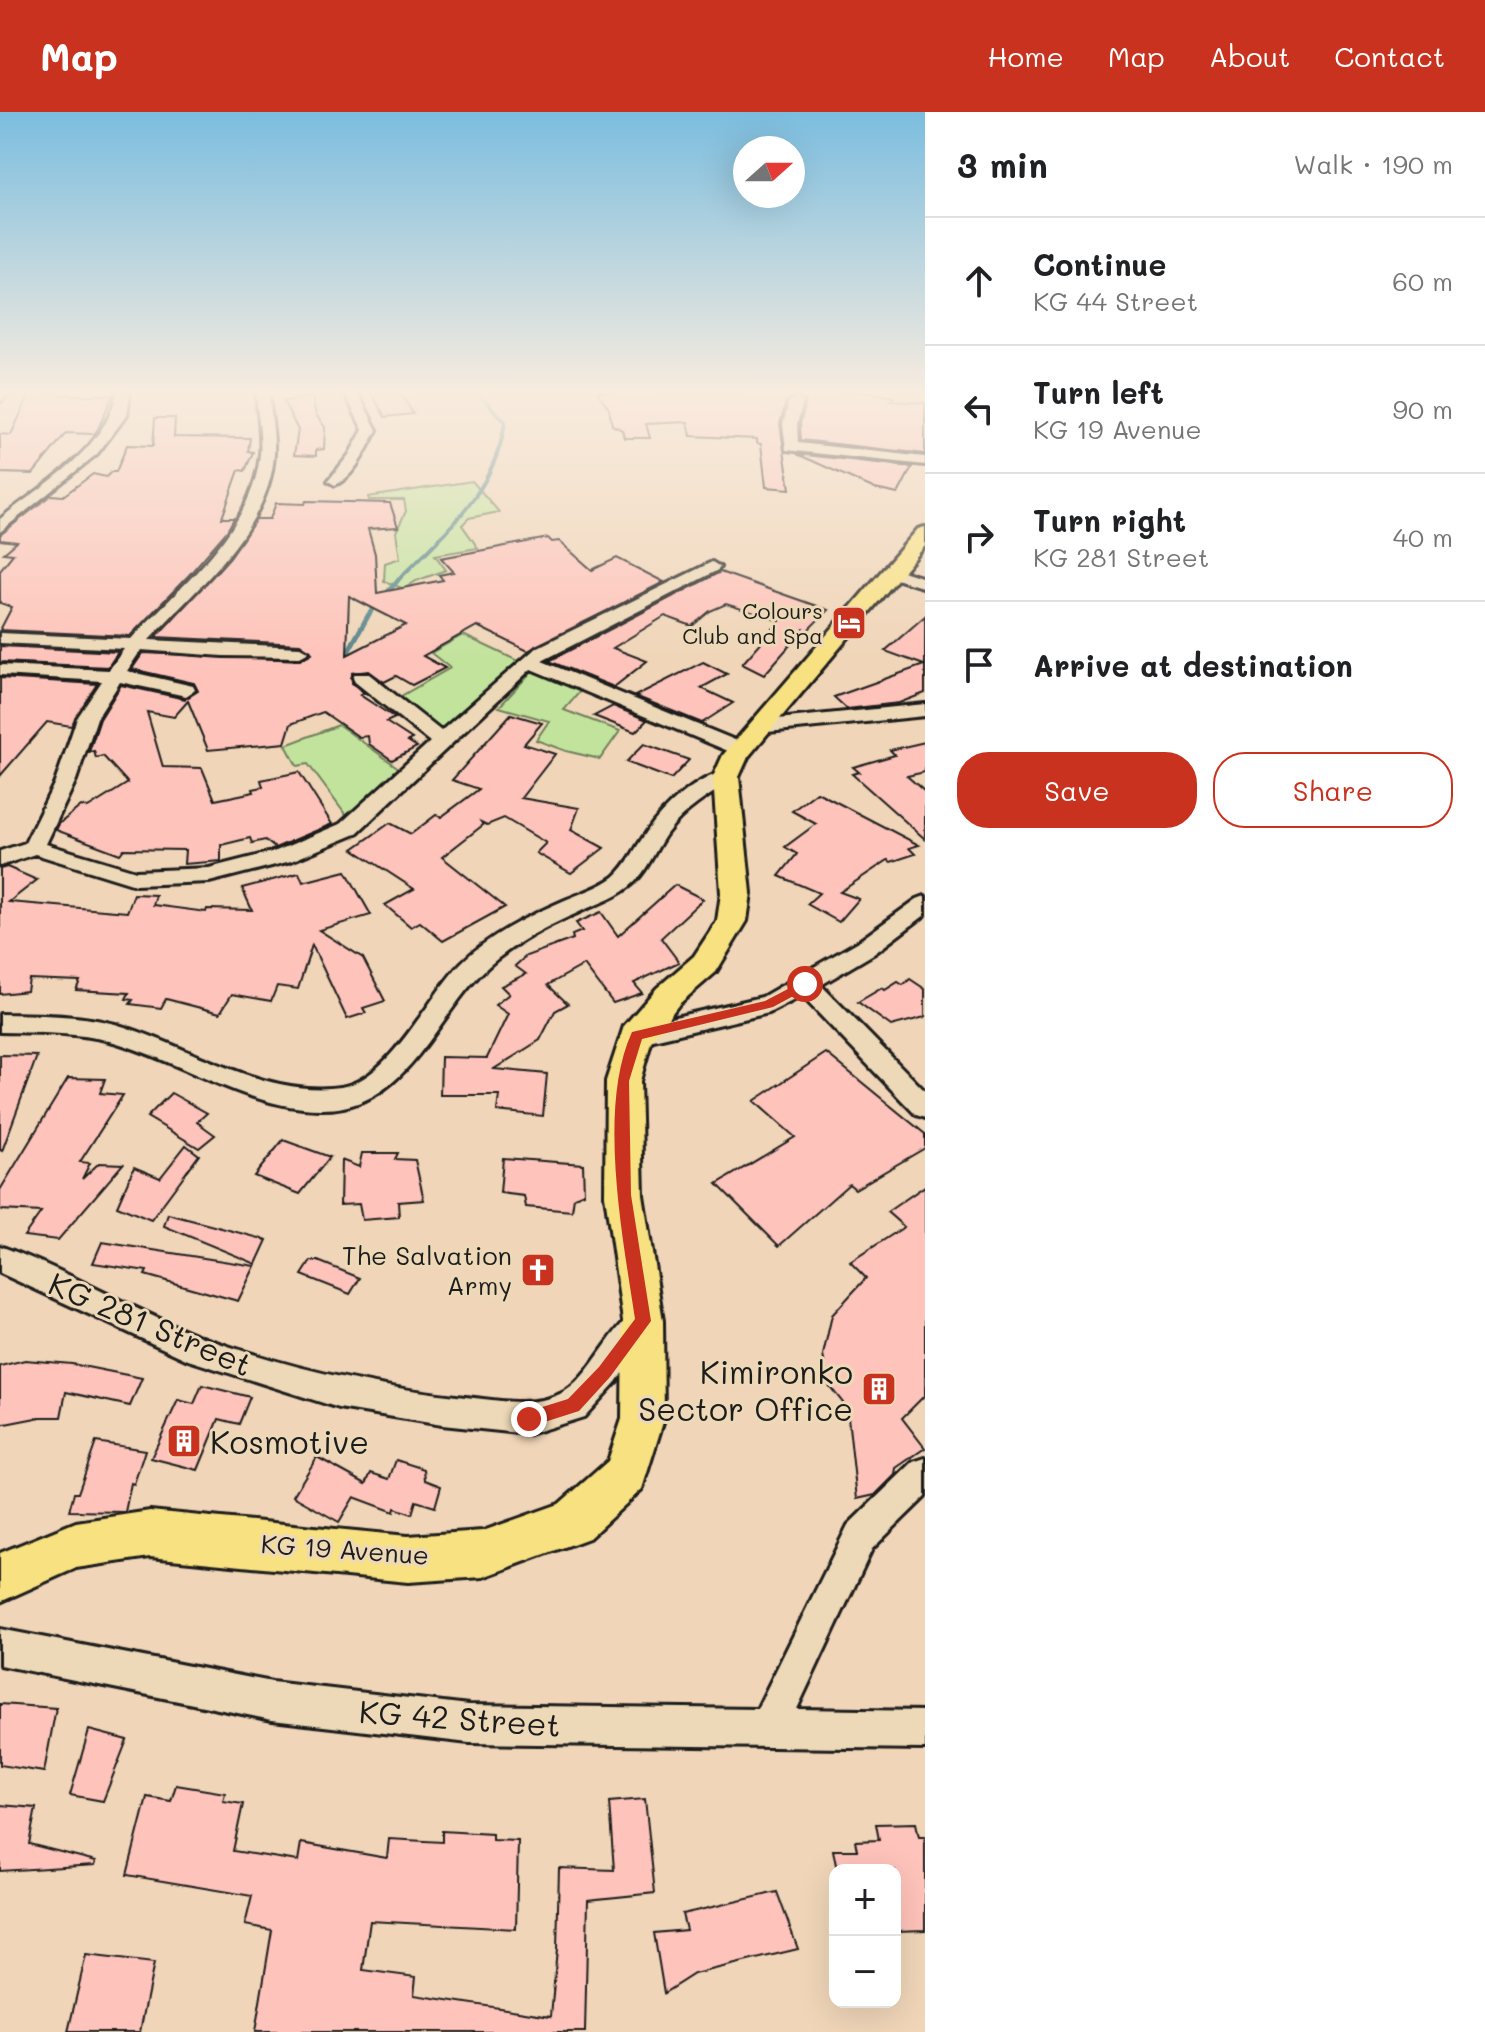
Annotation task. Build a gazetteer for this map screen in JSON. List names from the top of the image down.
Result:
{
  "streets": {
    "main road": ["KG 19 Avenue"],
    "street": ["KG 281 Street", "KG 42 Street"]
  },
  "crossings": [
    ["KG 281 Street", "KG 19 Avenue"]
  ],
  "places": {
    "hotel": ["Colours Club and Spa"],
    "church": ["The Salvation Army"],
    "building": ["Kimironko Sector Office", "Kosmotive"]
  },
  "north": "right",
  "page": {
    "header": "Map",
    "nav": [
      "Home",
      "Map",
      "About",
      "Contact"
    ],
    "heading": ["3 min", "Walk · 190 m"],
    "list": [
      ["Continue", "KG 44 Street", "60 m"],
      ["Turn left", "KG 19 Avenue", "90 m"],
      ["Turn right", "KG 281 Street", "40 m"],
      "Arrive at destination"
    ],
    "buttons": ["Save", "Share"],
    "map_buttons": ["+", "−"]
  }
}
